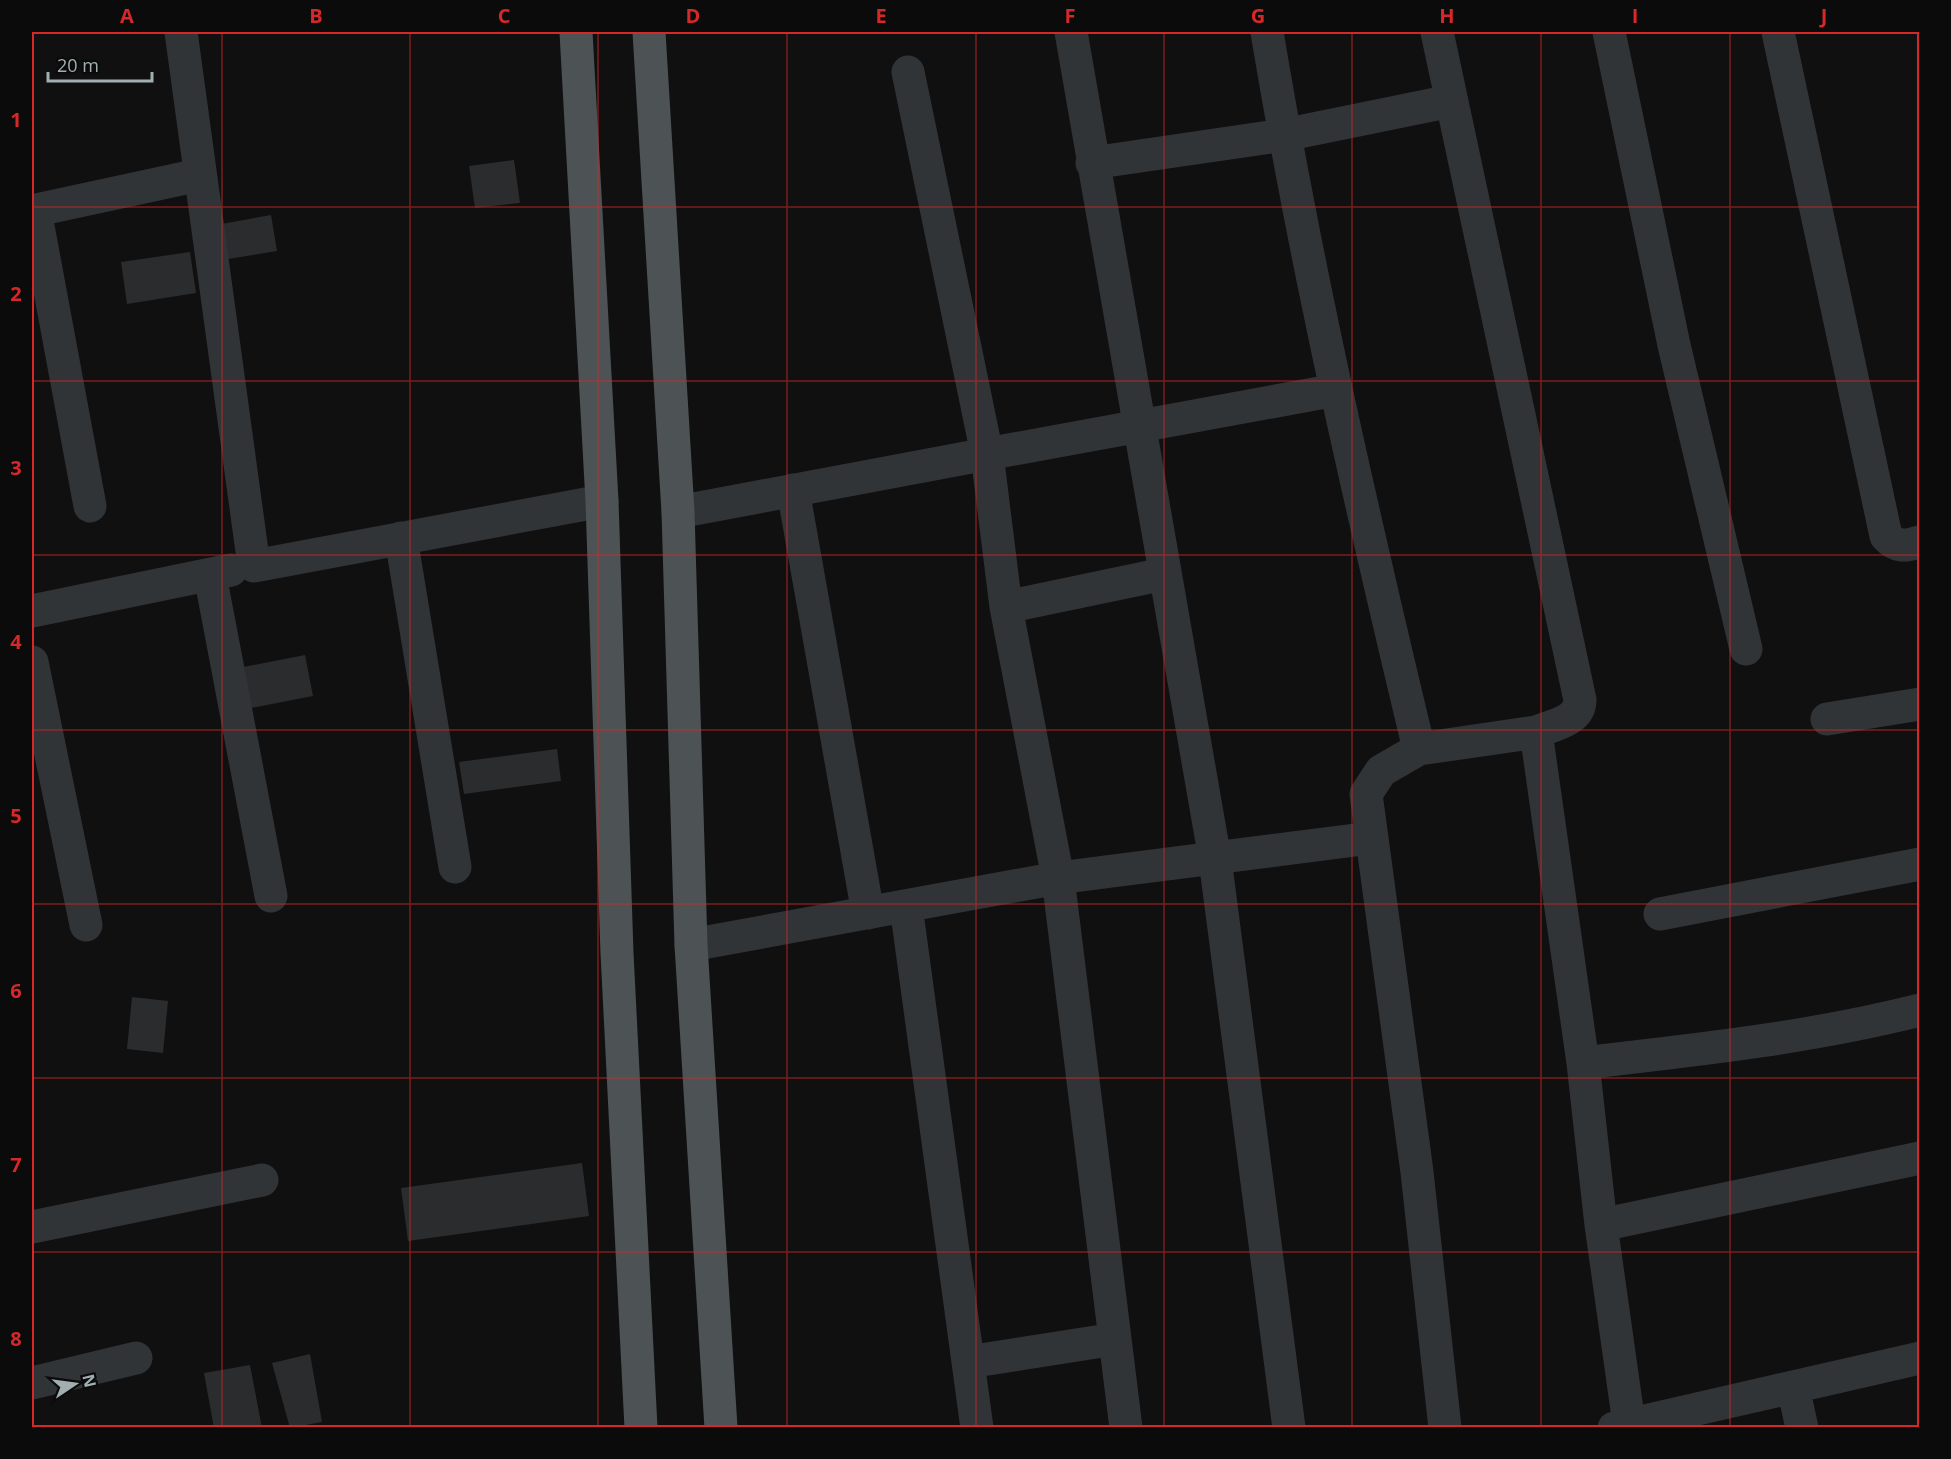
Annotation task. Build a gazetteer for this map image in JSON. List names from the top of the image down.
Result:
{
  "scale_bar": "20 m",
  "north": "right",
  "grid": {
    "columns": [
      "A",
      "B",
      "C",
      "D",
      "E",
      "F",
      "G",
      "H",
      "I",
      "J"
    ],
    "rows": [
      "1",
      "2",
      "3",
      "4",
      "5",
      "6",
      "7",
      "8"
    ]
  }
}
